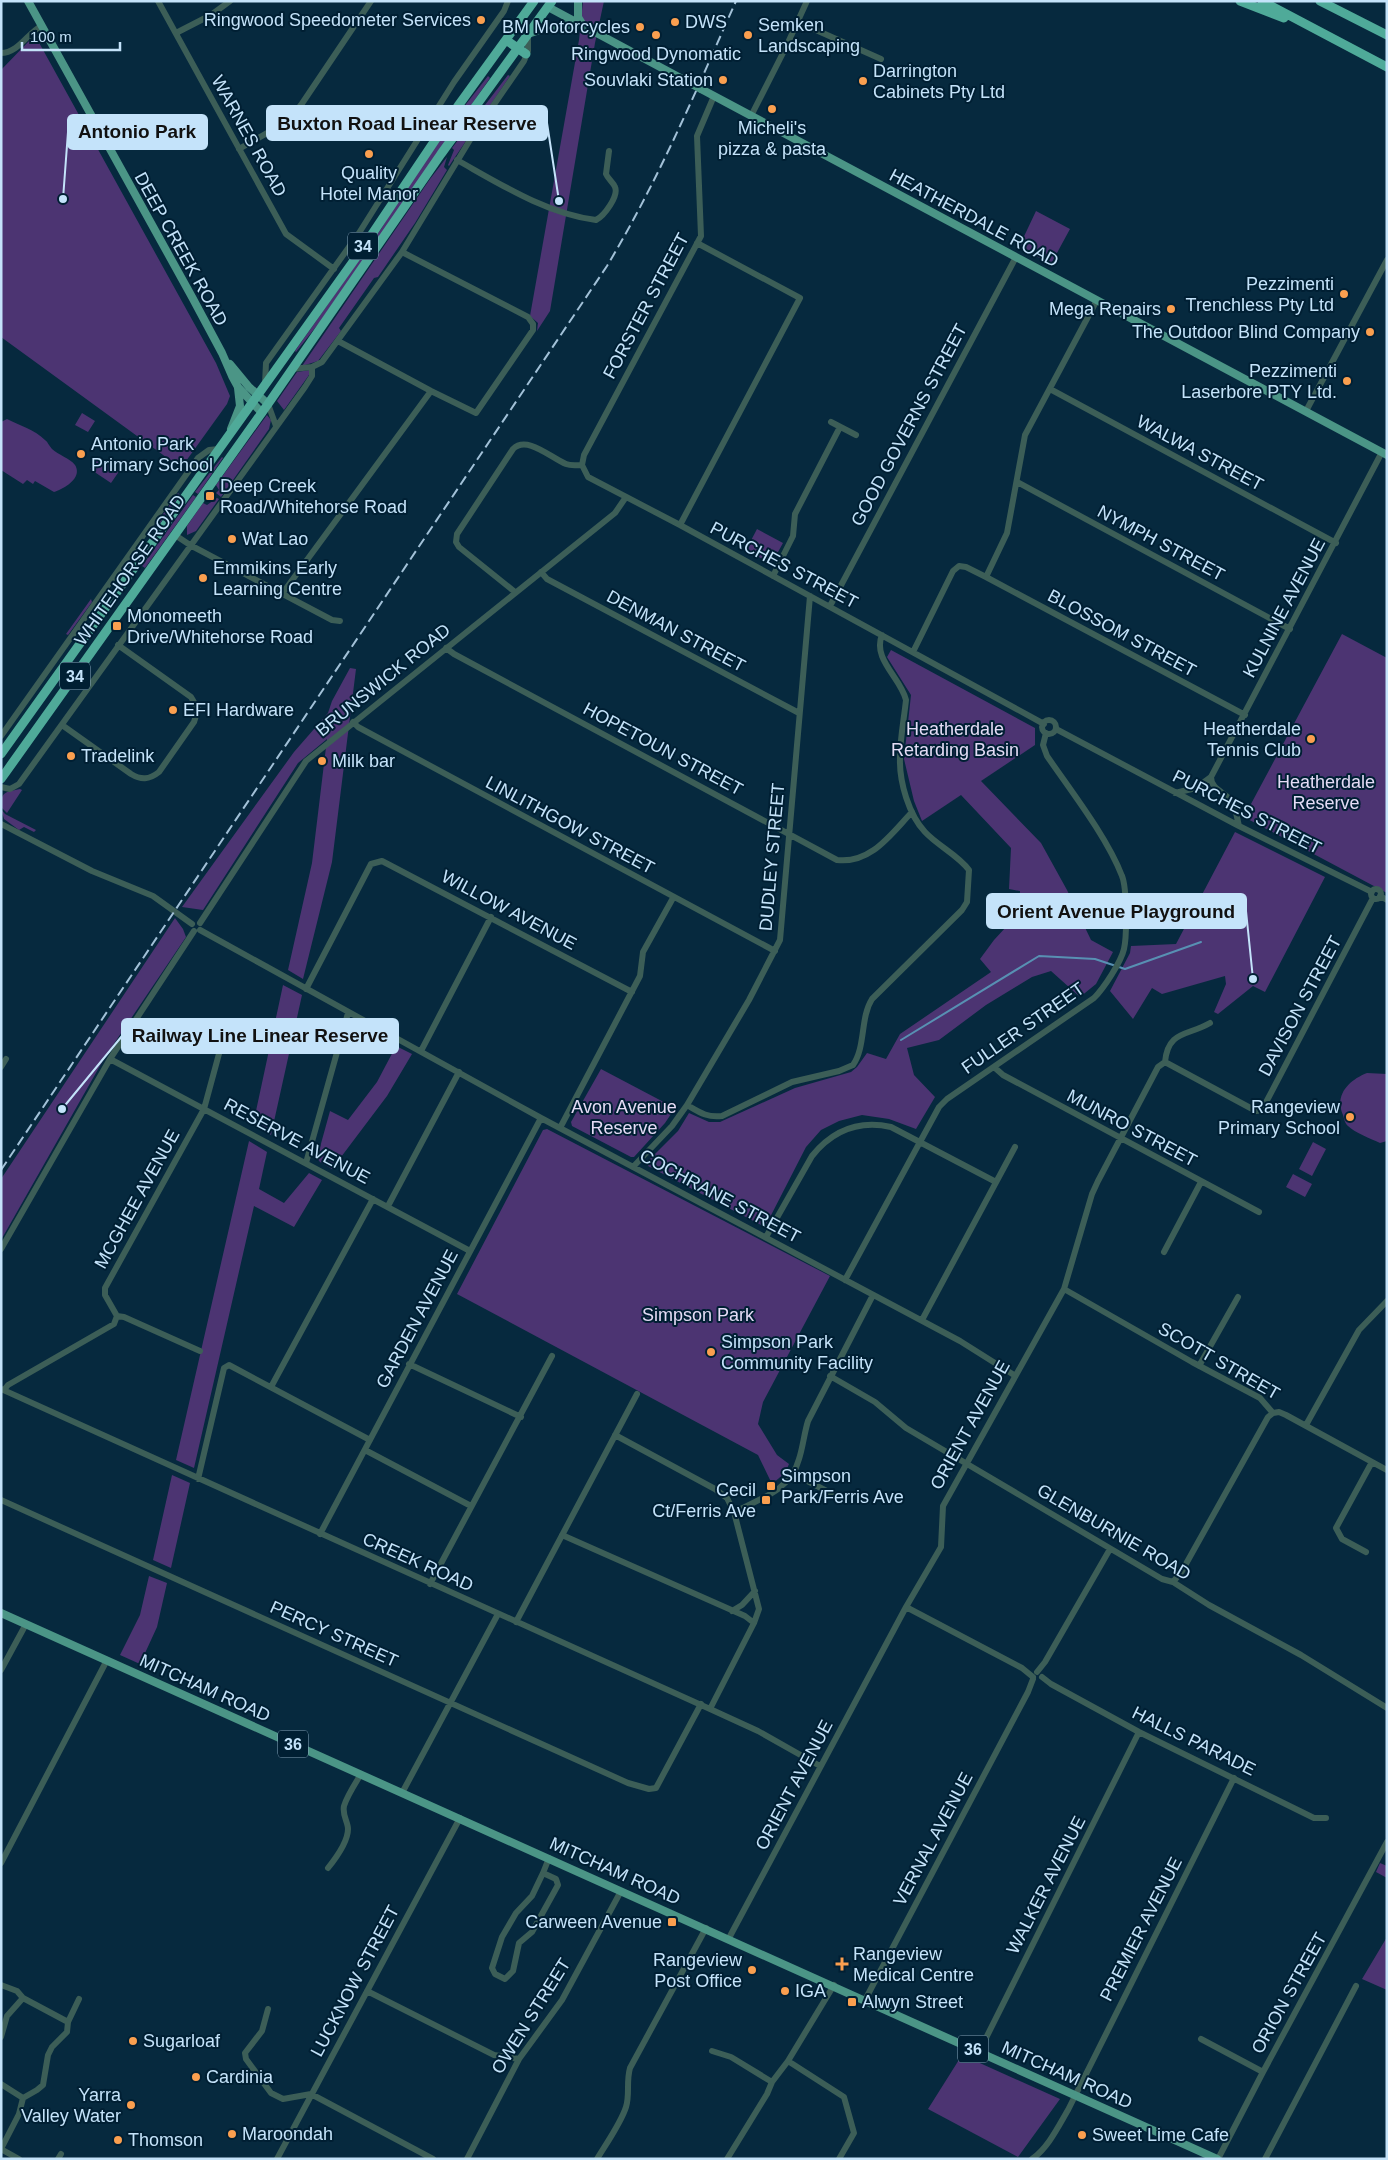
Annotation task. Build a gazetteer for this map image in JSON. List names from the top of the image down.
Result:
{
  "streets": {
    "highway": ["34", "WHITEHORSE ROAD"],
    "main road": [
      "HEATHERDALE ROAD",
      "DEEP CREEK ROAD",
      "MITCHAM ROAD",
      "36"
    ],
    "street": [
      "WARNES ROAD",
      "FORSTER STREET",
      "GOOD GOVERNS STREET",
      "WALWA STREET",
      "NYMPH STREET",
      "PURCHES STREET",
      "KULNINE AVENUE",
      "DENMAN STREET",
      "BLOSSOM STREET",
      "BRUNSWICK ROAD",
      "HOPETOUN STREET",
      "LINLITHGOW STREET",
      "DUDLEY STREET",
      "WILLOW AVENUE",
      "DAVISON STREET",
      "FULLER STREET",
      "MUNRO STREET",
      "RESERVE AVENUE",
      "COCHRANE STREET",
      "MCGHEE AVENUE",
      "GARDEN AVENUE",
      "SCOTT STREET",
      "ORIENT AVENUE",
      "GLENBURNIE ROAD",
      "CREEK ROAD",
      "PERCY STREET",
      "HALLS PARADE",
      "VERNAL AVENUE",
      "WALKER AVENUE",
      "PREMIER AVENUE",
      "LUCKNOW STREET",
      "ORION STREET",
      "OWEN STREET"
    ]
  },
  "crossings": [
    ["WARNES ROAD", "WHITEHORSE ROAD"],
    ["HEATHERDALE ROAD", "FORSTER STREET"],
    ["HEATHERDALE ROAD", "GOOD GOVERNS STREET"],
    ["HEATHERDALE ROAD", "WHITEHORSE ROAD"],
    ["HEATHERDALE ROAD", "KULNINE AVENUE"],
    ["DEEP CREEK ROAD", "WHITEHORSE ROAD"],
    ["FORSTER STREET", "PURCHES STREET"],
    ["GOOD GOVERNS STREET", "PURCHES STREET"],
    ["WALWA STREET", "KULNINE AVENUE"],
    ["NYMPH STREET", "KULNINE AVENUE"],
    ["PURCHES STREET", "BLOSSOM STREET"],
    ["PURCHES STREET", "BRUNSWICK ROAD"],
    ["PURCHES STREET", "DUDLEY STREET"],
    ["PURCHES STREET", "DAVISON STREET"],
    ["PURCHES STREET", "FULLER STREET"],
    ["KULNINE AVENUE", "BLOSSOM STREET"],
    ["DENMAN STREET", "BRUNSWICK ROAD"],
    ["DENMAN STREET", "DUDLEY STREET"],
    ["BRUNSWICK ROAD", "HOPETOUN STREET"],
    ["BRUNSWICK ROAD", "LINLITHGOW STREET"],
    ["BRUNSWICK ROAD", "RESERVE AVENUE"],
    ["BRUNSWICK ROAD", "COCHRANE STREET"],
    ["HOPETOUN STREET", "DUDLEY STREET"],
    ["LINLITHGOW STREET", "DUDLEY STREET"],
    ["DUDLEY STREET", "COCHRANE STREET"],
    ["WILLOW AVENUE", "COCHRANE STREET"],
    ["DAVISON STREET", "ORIENT AVENUE"],
    ["FULLER STREET", "MUNRO STREET"],
    ["FULLER STREET", "COCHRANE STREET"],
    ["MUNRO STREET", "ORIENT AVENUE"],
    ["RESERVE AVENUE", "MCGHEE AVENUE"],
    ["RESERVE AVENUE", "GARDEN AVENUE"],
    ["COCHRANE STREET", "GARDEN AVENUE"],
    ["COCHRANE STREET", "ORIENT AVENUE"],
    ["GARDEN AVENUE", "CREEK ROAD"],
    ["SCOTT STREET", "ORIENT AVENUE"],
    ["ORIENT AVENUE", "GLENBURNIE ROAD"],
    ["ORIENT AVENUE", "CREEK ROAD"],
    ["ORIENT AVENUE", "MITCHAM ROAD"],
    ["ORIENT AVENUE", "HALLS PARADE"],
    ["GLENBURNIE ROAD", "VERNAL AVENUE"],
    ["CREEK ROAD", "PERCY STREET"],
    ["MITCHAM ROAD", "VERNAL AVENUE"],
    ["MITCHAM ROAD", "WALKER AVENUE"],
    ["MITCHAM ROAD", "PREMIER AVENUE"],
    ["MITCHAM ROAD", "LUCKNOW STREET"],
    ["MITCHAM ROAD", "ORION STREET"],
    ["MITCHAM ROAD", "OWEN STREET"],
    ["HALLS PARADE", "VERNAL AVENUE"],
    ["HALLS PARADE", "WALKER AVENUE"],
    ["HALLS PARADE", "PREMIER AVENUE"]
  ],
  "parks": [
    "Heatherdale Retarding Basin",
    "Heatherdale Reserve",
    "Avon Avenue Reserve",
    "Simpson Park"
  ],
  "places": {
    "other": [
      "Ringwood Speedometer Services",
      "DWS",
      "BM Motorcycles",
      "Ringwood Dynomatic",
      "Semken Landscaping",
      "Souvlaki Station",
      "Darrington Cabinets Pty Ltd",
      "Micheli's pizza & pasta",
      "Quality Hotel Manor",
      "Antonio Park",
      "Buxton Road Linear Reserve",
      "Pezzimenti Trenchless Pty Ltd",
      "Mega Repairs",
      "The Outdoor Blind Company",
      "Pezzimenti Laserbore PTY Ltd.",
      "Antonio Park Primary School",
      "Wat Lao",
      "Emmikins Early Learning Centre",
      "EFI Hardware",
      "Heatherdale Tennis Club",
      "Tradelink",
      "Milk bar",
      "Orient Avenue Playground",
      "Railway Line Linear Reserve",
      "Rangeview Primary School",
      "Simpson Park Community Facility",
      "Rangeview Post Office",
      "IGA",
      "Sugarloaf",
      "Cardinia",
      "Yarra Valley Water",
      "Maroondah",
      "Sweet Lime Cafe",
      "Thomson"
    ],
    "transit": [
      "Deep Creek Road/Whitehorse Road",
      "Monomeeth Drive/Whitehorse Road",
      "Simpson Park/Ferris Ave",
      "Cecil Ct/Ferris Ave",
      "Carween Avenue",
      "Alwyn Street"
    ],
    "health": ["Rangeview Medical Centre"]
  },
  "scale_bar": "100 m"
}
